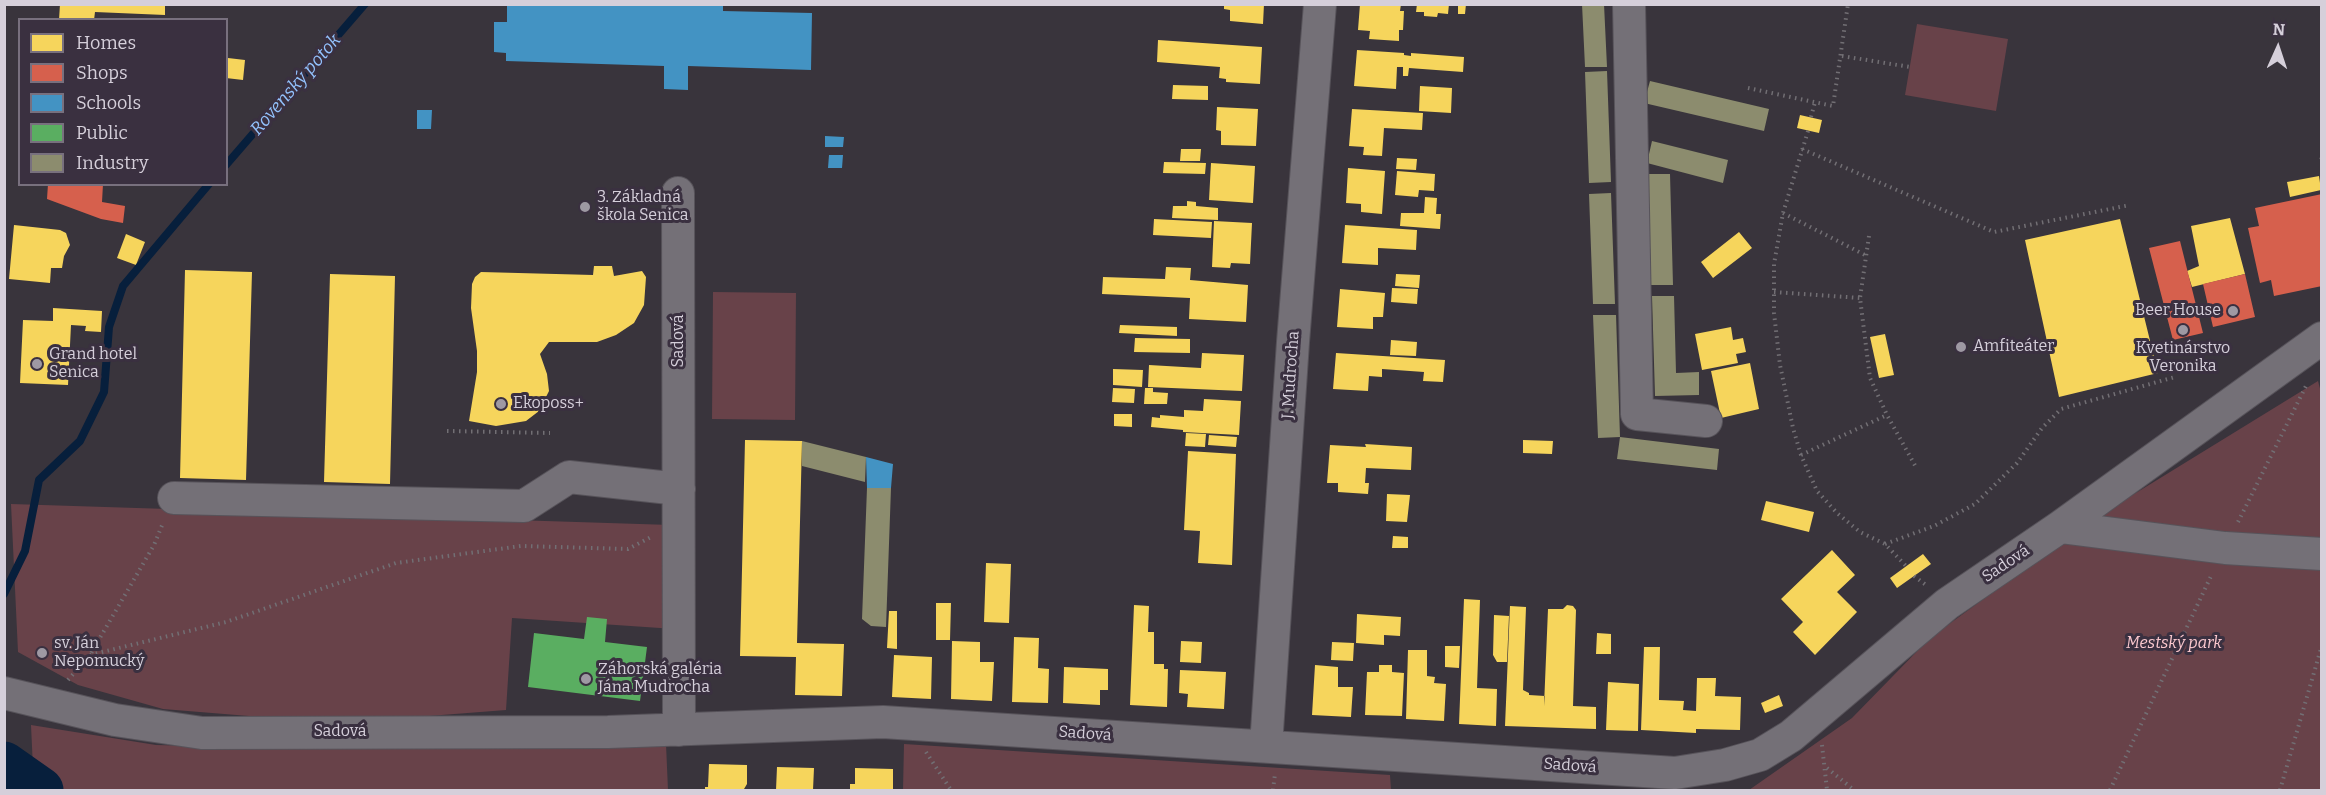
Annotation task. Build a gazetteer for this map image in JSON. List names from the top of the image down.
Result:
{
  "streets": {
    "street": ["Sadová", "J. Mudrocha"]
  },
  "crossings": [
    ["Sadová", "J. Mudrocha"]
  ],
  "water": ["Rovenský potok"],
  "parks": ["Mestský park"],
  "places": [
    "3. Základná škola Senica",
    "Beer House",
    "Kvetinárstvo Veronika",
    "Amfiteáter",
    "Grand hotel Senica",
    "Ekoposs+",
    "sv. Ján Nepomucký",
    "Záhorská galéria Jána Mudrocha"
  ],
  "legend": [
    "Homes",
    "Shops",
    "Schools",
    "Public",
    "Industry"
  ],
  "north": "top"
}
